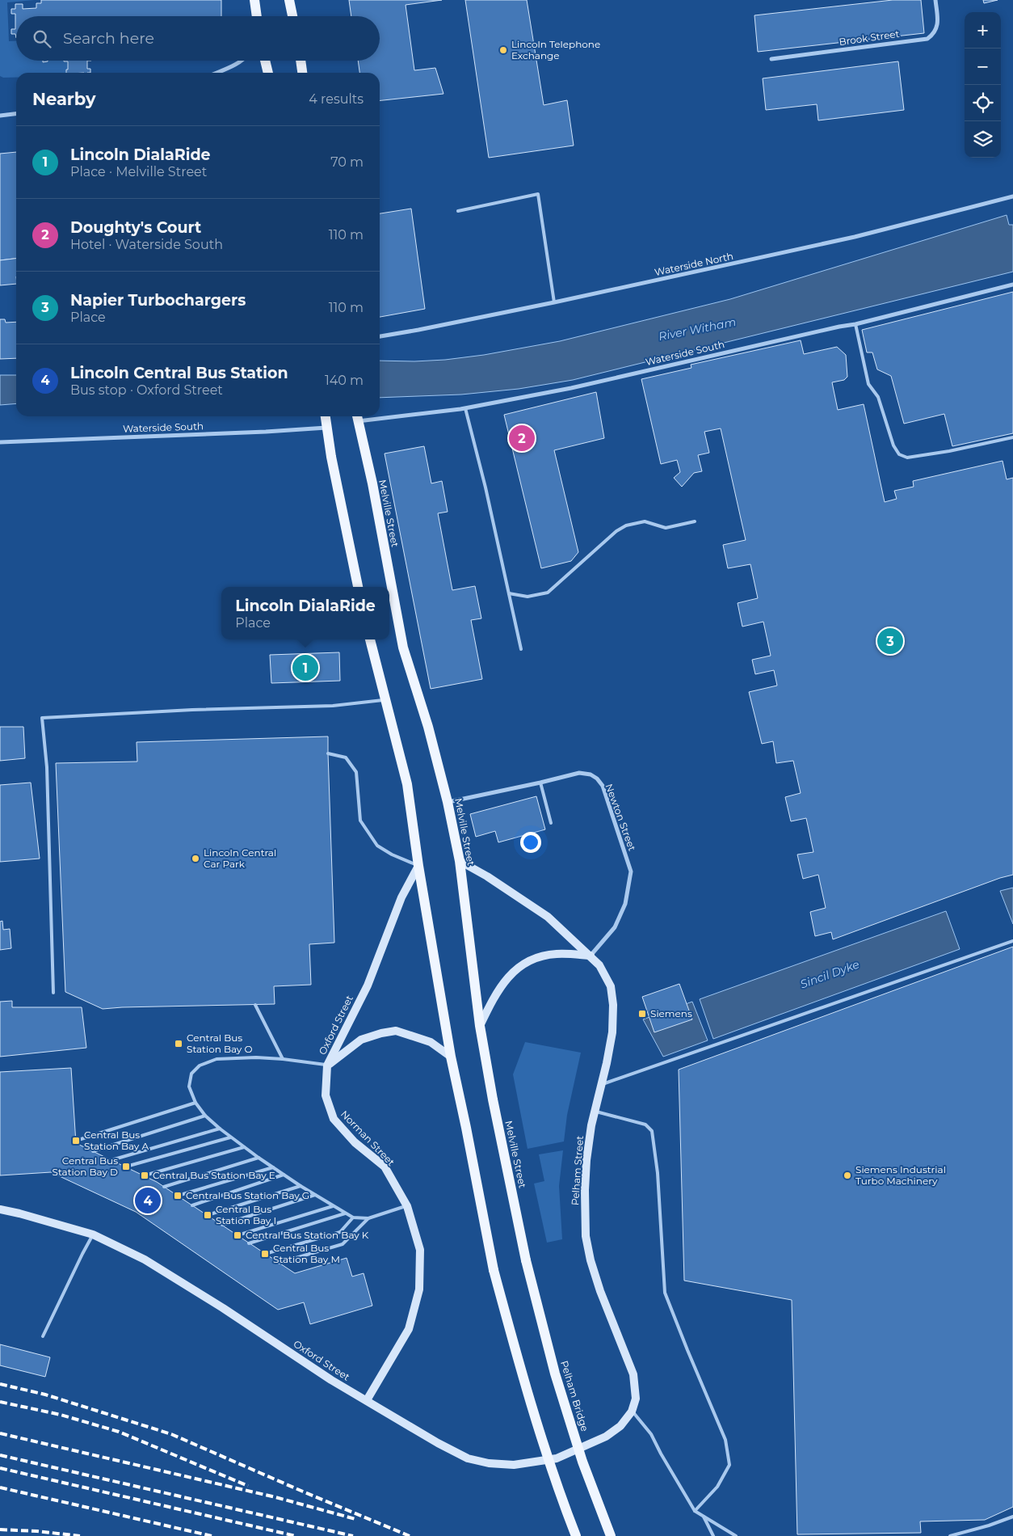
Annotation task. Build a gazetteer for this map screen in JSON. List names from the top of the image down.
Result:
{
  "streets": {
    "main road": [
      "Melville Street",
      "Oxford Street",
      "Norman Street",
      "Pelham Street",
      "Pelham Bridge"
    ],
    "street": [
      "Brook Street",
      "Waterside North",
      "Waterside South",
      "Newton Street"
    ]
  },
  "crossings": [
    ["Melville Street", "Newton Street"],
    ["Melville Street", "Pelham Street"],
    ["Melville Street", "Pelham Bridge"],
    ["Newton Street", "Pelham Street"],
    ["Oxford Street", "Norman Street"],
    ["Oxford Street", "Pelham Street"]
  ],
  "water": ["River Witham", "Sincil Dyke"],
  "places": {
    "other": ["Lincoln Telephone Exchange", "Lincoln Central Car Park", "Siemens Industrial Turbo Machinery"],
    "transit": [
      "Siemens",
      "Central Bus Station Bay O",
      "Central Bus Station Bay A",
      "Central Bus Station Bay D",
      "Central Bus Station Bay E",
      "Central Bus Station Bay G",
      "Central Bus Station Bay I",
      "Central Bus Station Bay K",
      "Central Bus Station Bay M"
    ]
  },
  "page": {
    "map_buttons": ["+", "−"],
    "search": "Search here",
    "heading": ["Nearby", "4 results"],
    "list": [
      {
        "mark": "1",
        "name": "Lincoln DialaRide",
        "note": "Place · Melville Street",
        "value": "70 m"
      },
      {
        "mark": "2",
        "name": "Doughty's Court",
        "note": "Hotel · Waterside South",
        "value": "110 m"
      },
      {
        "mark": "3",
        "name": "Napier Turbochargers",
        "note": "Place",
        "value": "110 m"
      },
      {
        "mark": "4",
        "name": "Lincoln Central Bus Station",
        "note": "Bus stop · Oxford Street",
        "value": "140 m"
      }
    ],
    "pins": [
      "2",
      "3",
      "1",
      "4"
    ],
    "popup": ["Lincoln DialaRide", "Place"]
  }
}
